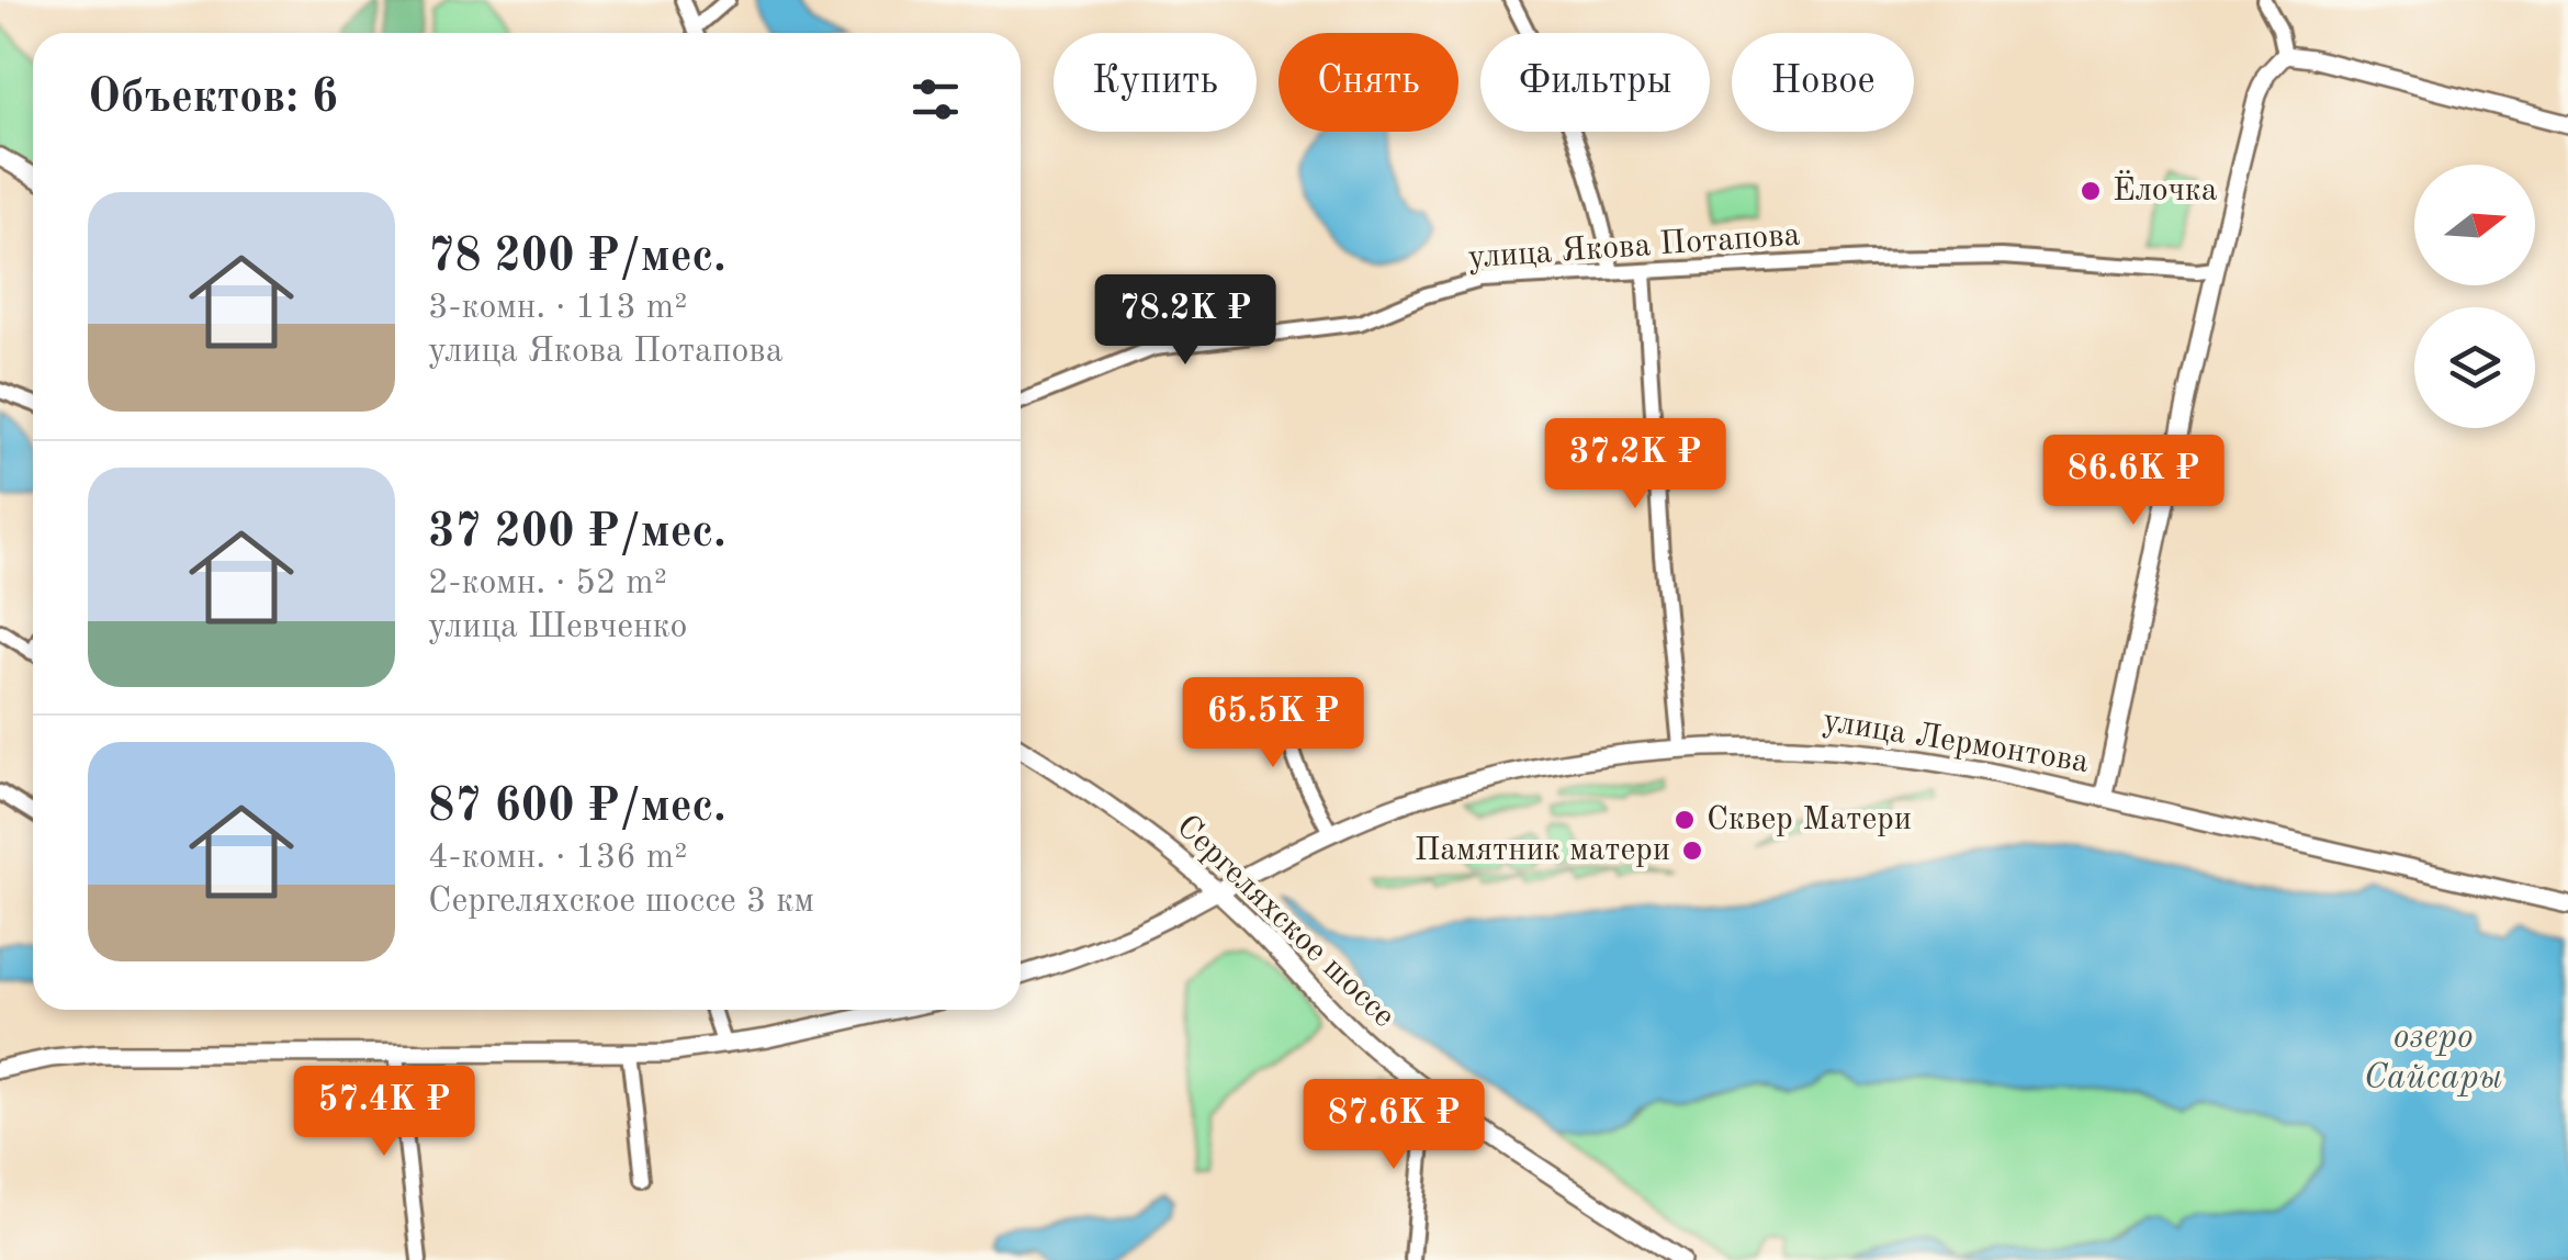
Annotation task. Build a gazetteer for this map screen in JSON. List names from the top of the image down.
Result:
{
  "streets": {
    "main road": ["улица Лермонтова", "Сергеляхское шоссе"],
    "street": ["улица Якова Потапова"]
  },
  "crossings": [
    ["улица Лермонтова", "Сергеляхское шоссе"]
  ],
  "water": ["озеро Сайсары"],
  "places": ["Ёлочка", "Сквер Матери", "Памятник матери"],
  "north": "right",
  "page": {
    "chip": [
      "Купить",
      "Снять",
      "Фильтры",
      "Новое"
    ],
    "heading": "Объектов: 6",
    "list": [
      {
        "name": "78 200 ₽/мес.",
        "note": "3-комн. · 113 m² · улица Якова Потапова"
      },
      {
        "name": "37 200 ₽/мес.",
        "note": "2-комн. · 52 m² · улица Шевченко"
      },
      {
        "name": "87 600 ₽/мес.",
        "note": "4-комн. · 136 m² · Сергеляхское шоссе 3 км"
      }
    ],
    "price": [
      "78.2K ₽",
      "37.2K ₽",
      "86.6K ₽",
      "65.5K ₽",
      "57.4K ₽",
      "87.6K ₽"
    ]
  }
}
